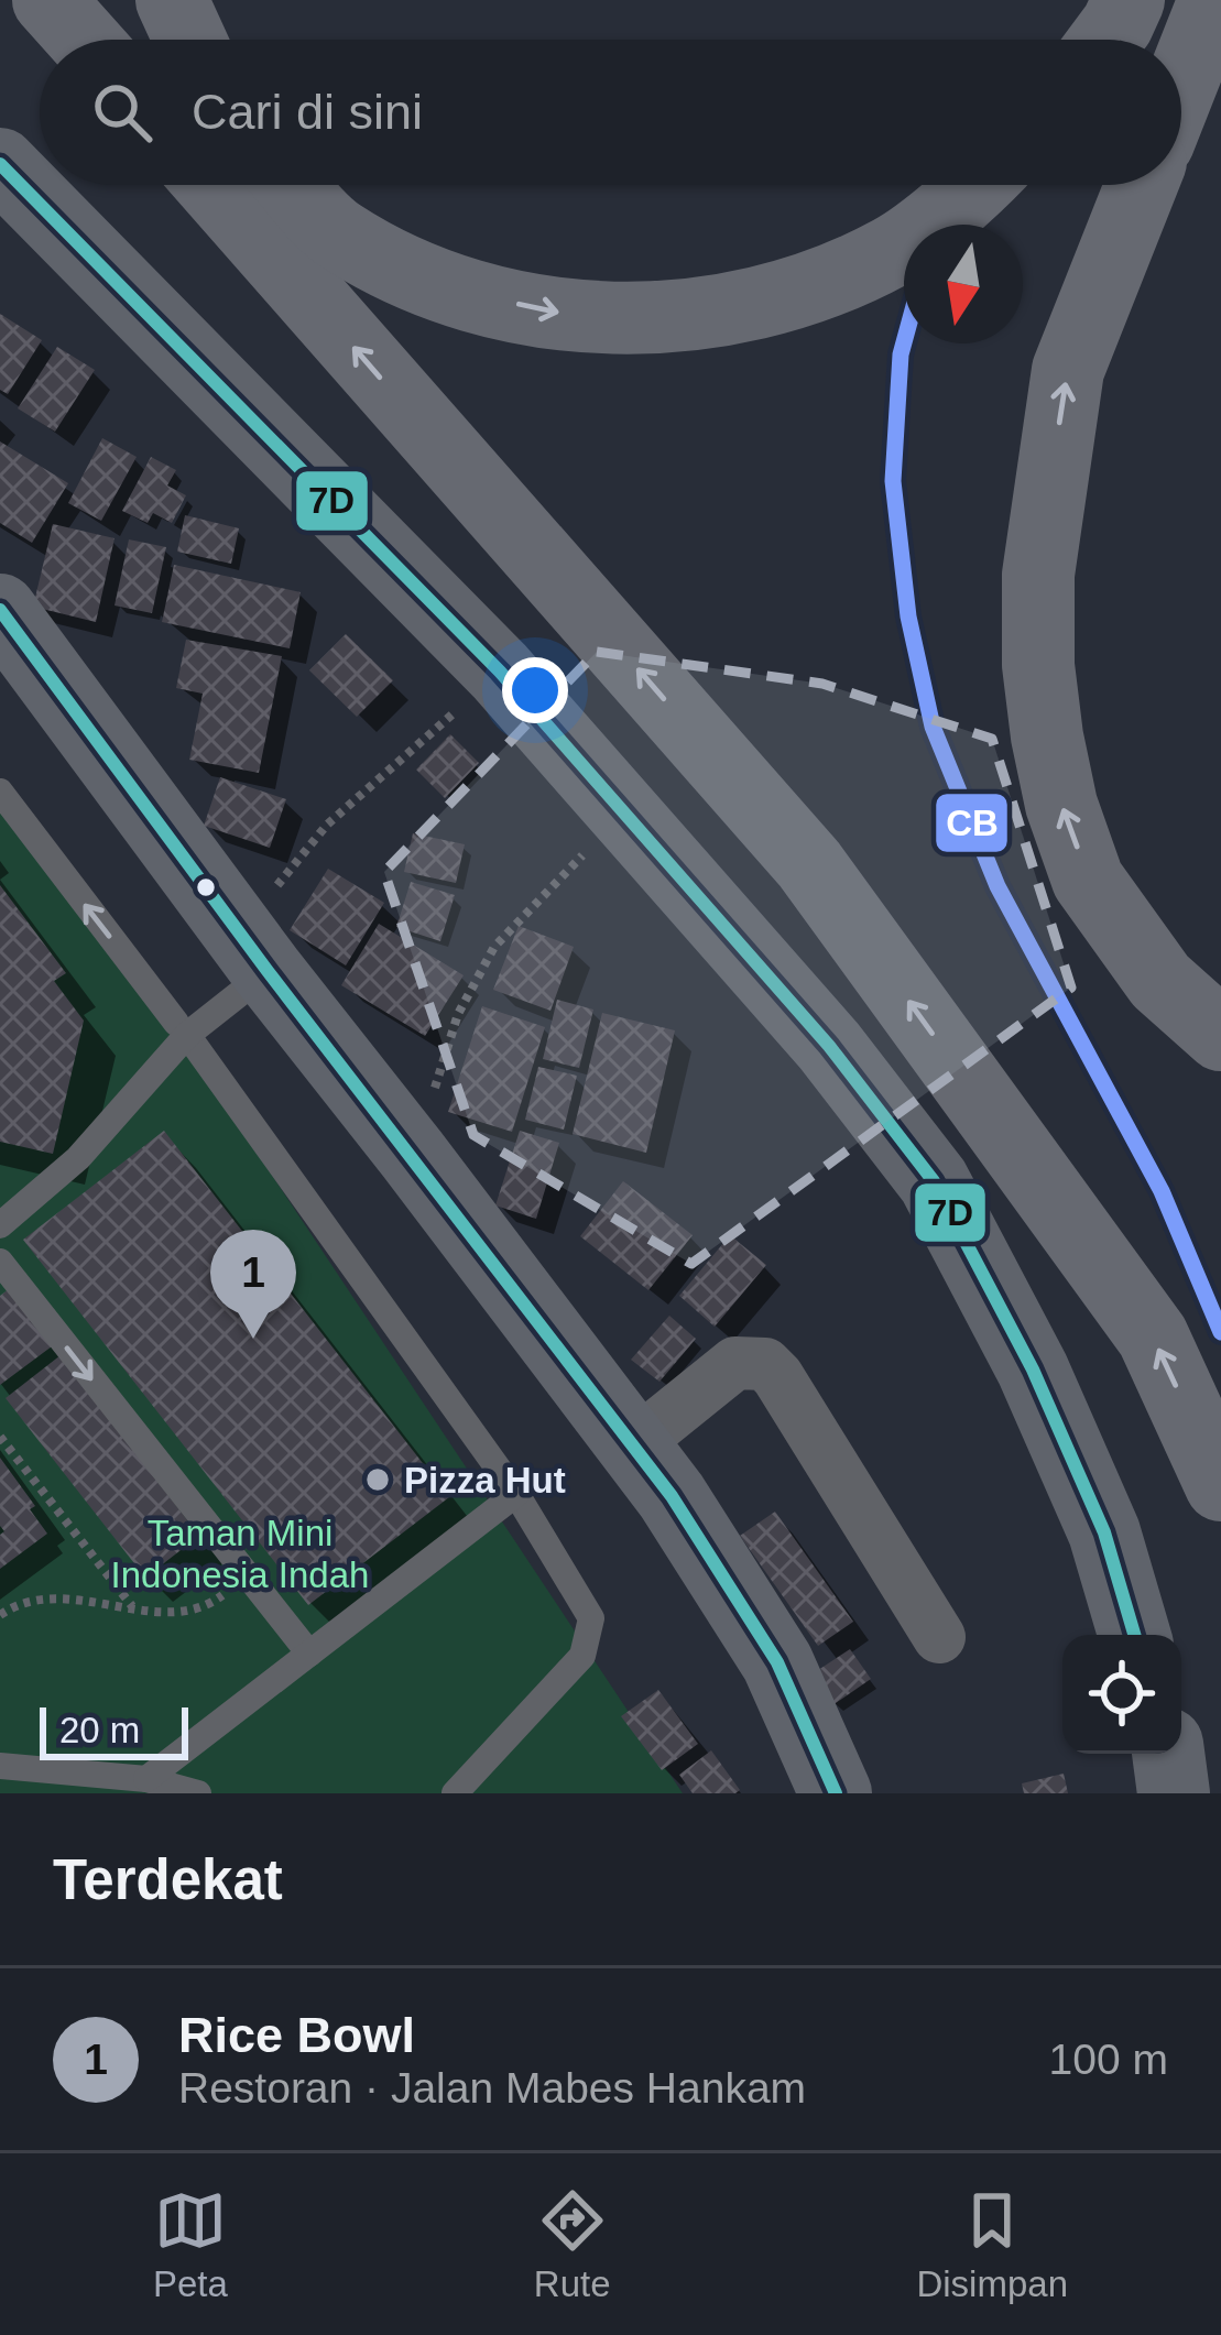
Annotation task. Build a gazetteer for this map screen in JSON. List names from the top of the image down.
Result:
{
  "parks": ["Taman Mini Indonesia Indah"],
  "places": ["Pizza Hut"],
  "lines": ["transit line 7D", "transit line CB"],
  "scale_bar": "20 m",
  "north": "bottom",
  "page": {
    "search": "Cari di sini",
    "pins": "1",
    "scale": "20 m",
    "heading": "Terdekat",
    "list": [
      {
        "mark": "1",
        "name": "Rice Bowl",
        "note": "Restoran · Jalan Mabes Hankam",
        "value": "100 m"
      }
    ],
    "nav": ["Peta", "Rute", "Disimpan"]
  }
}
